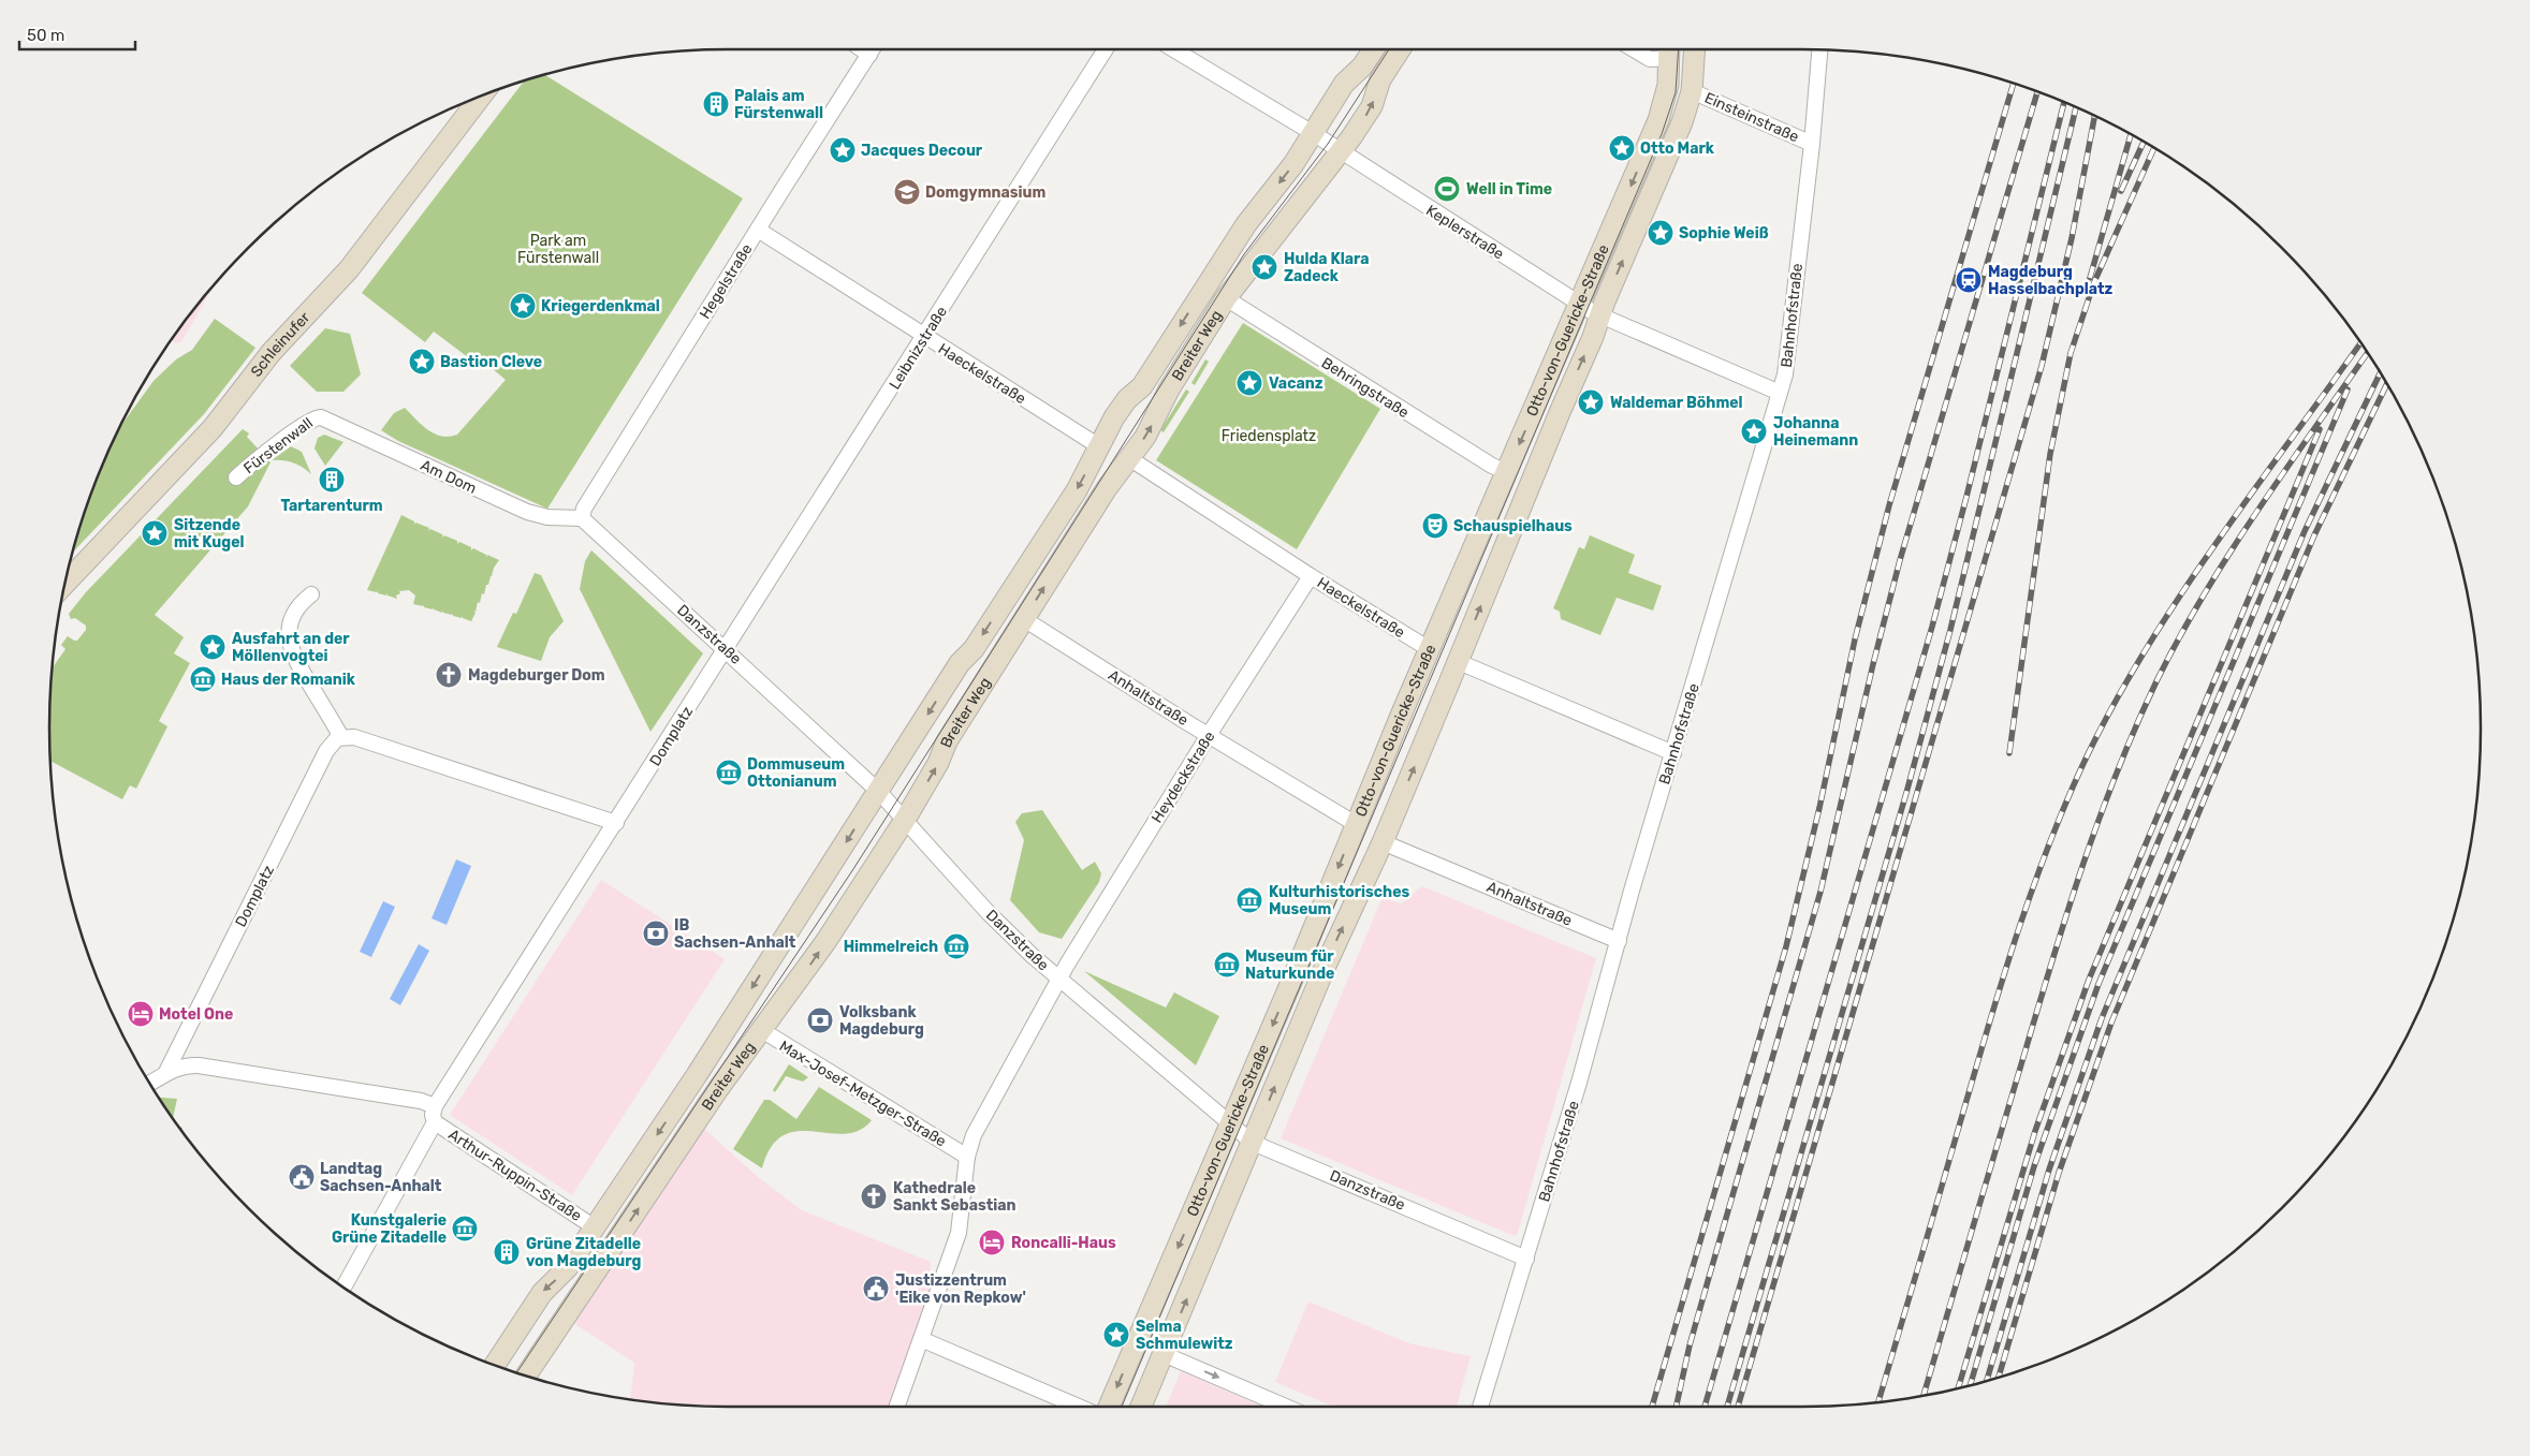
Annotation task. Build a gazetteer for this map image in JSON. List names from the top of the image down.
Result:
{
  "streets": {
    "street": [
      "Einsteinstraße",
      "Keplerstraße",
      "Hegelstraße",
      "Bahnhofstraße",
      "Otto-von-Guericke-Straße",
      "Schleinufer",
      "Breiter Weg",
      "Leibnizstraße",
      "Haeckelstraße",
      "Behringstraße",
      "Fürstenwall",
      "Am Dom",
      "Danzstraße",
      "Anhaltstraße",
      "Domplatz",
      "Heydeckstraße",
      "Max-Josef-Metzger-Straße",
      "Arthur-Ruppin-Straße"
    ]
  },
  "crossings": [
    ["Einsteinstraße", "Bahnhofstraße"],
    ["Einsteinstraße", "Otto-von-Guericke-Straße"],
    ["Keplerstraße", "Bahnhofstraße"],
    ["Keplerstraße", "Otto-von-Guericke-Straße"],
    ["Keplerstraße", "Breiter Weg"],
    ["Hegelstraße", "Haeckelstraße"],
    ["Hegelstraße", "Am Dom"],
    ["Hegelstraße", "Danzstraße"],
    ["Bahnhofstraße", "Danzstraße"],
    ["Bahnhofstraße", "Anhaltstraße"],
    ["Otto-von-Guericke-Straße", "Haeckelstraße"],
    ["Otto-von-Guericke-Straße", "Behringstraße"],
    ["Otto-von-Guericke-Straße", "Danzstraße"],
    ["Otto-von-Guericke-Straße", "Anhaltstraße"],
    ["Breiter Weg", "Haeckelstraße"],
    ["Breiter Weg", "Behringstraße"],
    ["Breiter Weg", "Danzstraße"],
    ["Breiter Weg", "Anhaltstraße"],
    ["Breiter Weg", "Max-Josef-Metzger-Straße"],
    ["Breiter Weg", "Arthur-Ruppin-Straße"],
    ["Leibnizstraße", "Haeckelstraße"],
    ["Leibnizstraße", "Danzstraße"],
    ["Leibnizstraße", "Domplatz"],
    ["Haeckelstraße", "Heydeckstraße"],
    ["Fürstenwall", "Am Dom"],
    ["Am Dom", "Danzstraße"],
    ["Danzstraße", "Domplatz"],
    ["Danzstraße", "Heydeckstraße"],
    ["Anhaltstraße", "Heydeckstraße"]
  ],
  "parks": ["Park am Fürstenwall", "Friedensplatz"],
  "places": {
    "building": ["Palais am Fürstenwall", "Tartarenturm", "Grüne Zitadelle von Magdeburg"],
    "place": [
      "Otto Mark",
      "Jacques Decour",
      "Sophie Weiß",
      "Hulda Klara Zadeck",
      "Kriegerdenkmal",
      "Bastion Cleve",
      "Vacanz",
      "Waldemar Böhmel",
      "Johanna Heinemann",
      "Sitzende mit Kugel",
      "Ausfahrt an der Möllenvogtei",
      "Selma Schmulewitz"
    ],
    "sports": ["Well in Time"],
    "school or university": ["Domgymnasium"],
    "station": ["Magdeburg Hasselbachplatz"],
    "theatre": ["Schauspielhaus"],
    "church": ["Magdeburger Dom", "Kathedrale Sankt Sebastian"],
    "museum": [
      "Haus der Romanik",
      "Dommuseum Ottonianum",
      "Kulturhistorisches Museum",
      "Himmelreich",
      "Museum für Naturkunde",
      "Kunstgalerie Grüne Zitadelle"
    ],
    "bank": ["IB Sachsen-Anhalt", "Volksbank Magdeburg"],
    "hotel": ["Motel One", "Roncalli-Haus"],
    "public building": ["Landtag Sachsen-Anhalt", "Justizzentrum 'Eike von Repkow'"]
  },
  "scale_bar": "50 m"
}
